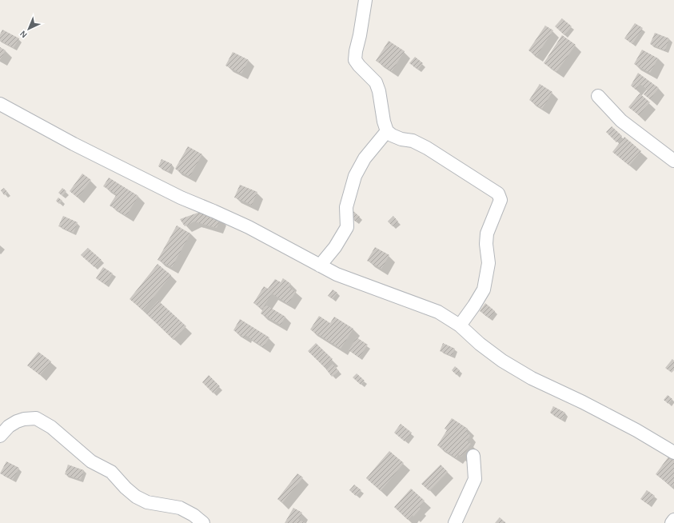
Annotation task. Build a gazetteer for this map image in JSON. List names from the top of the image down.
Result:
{
  "north": "bottom left"
}
